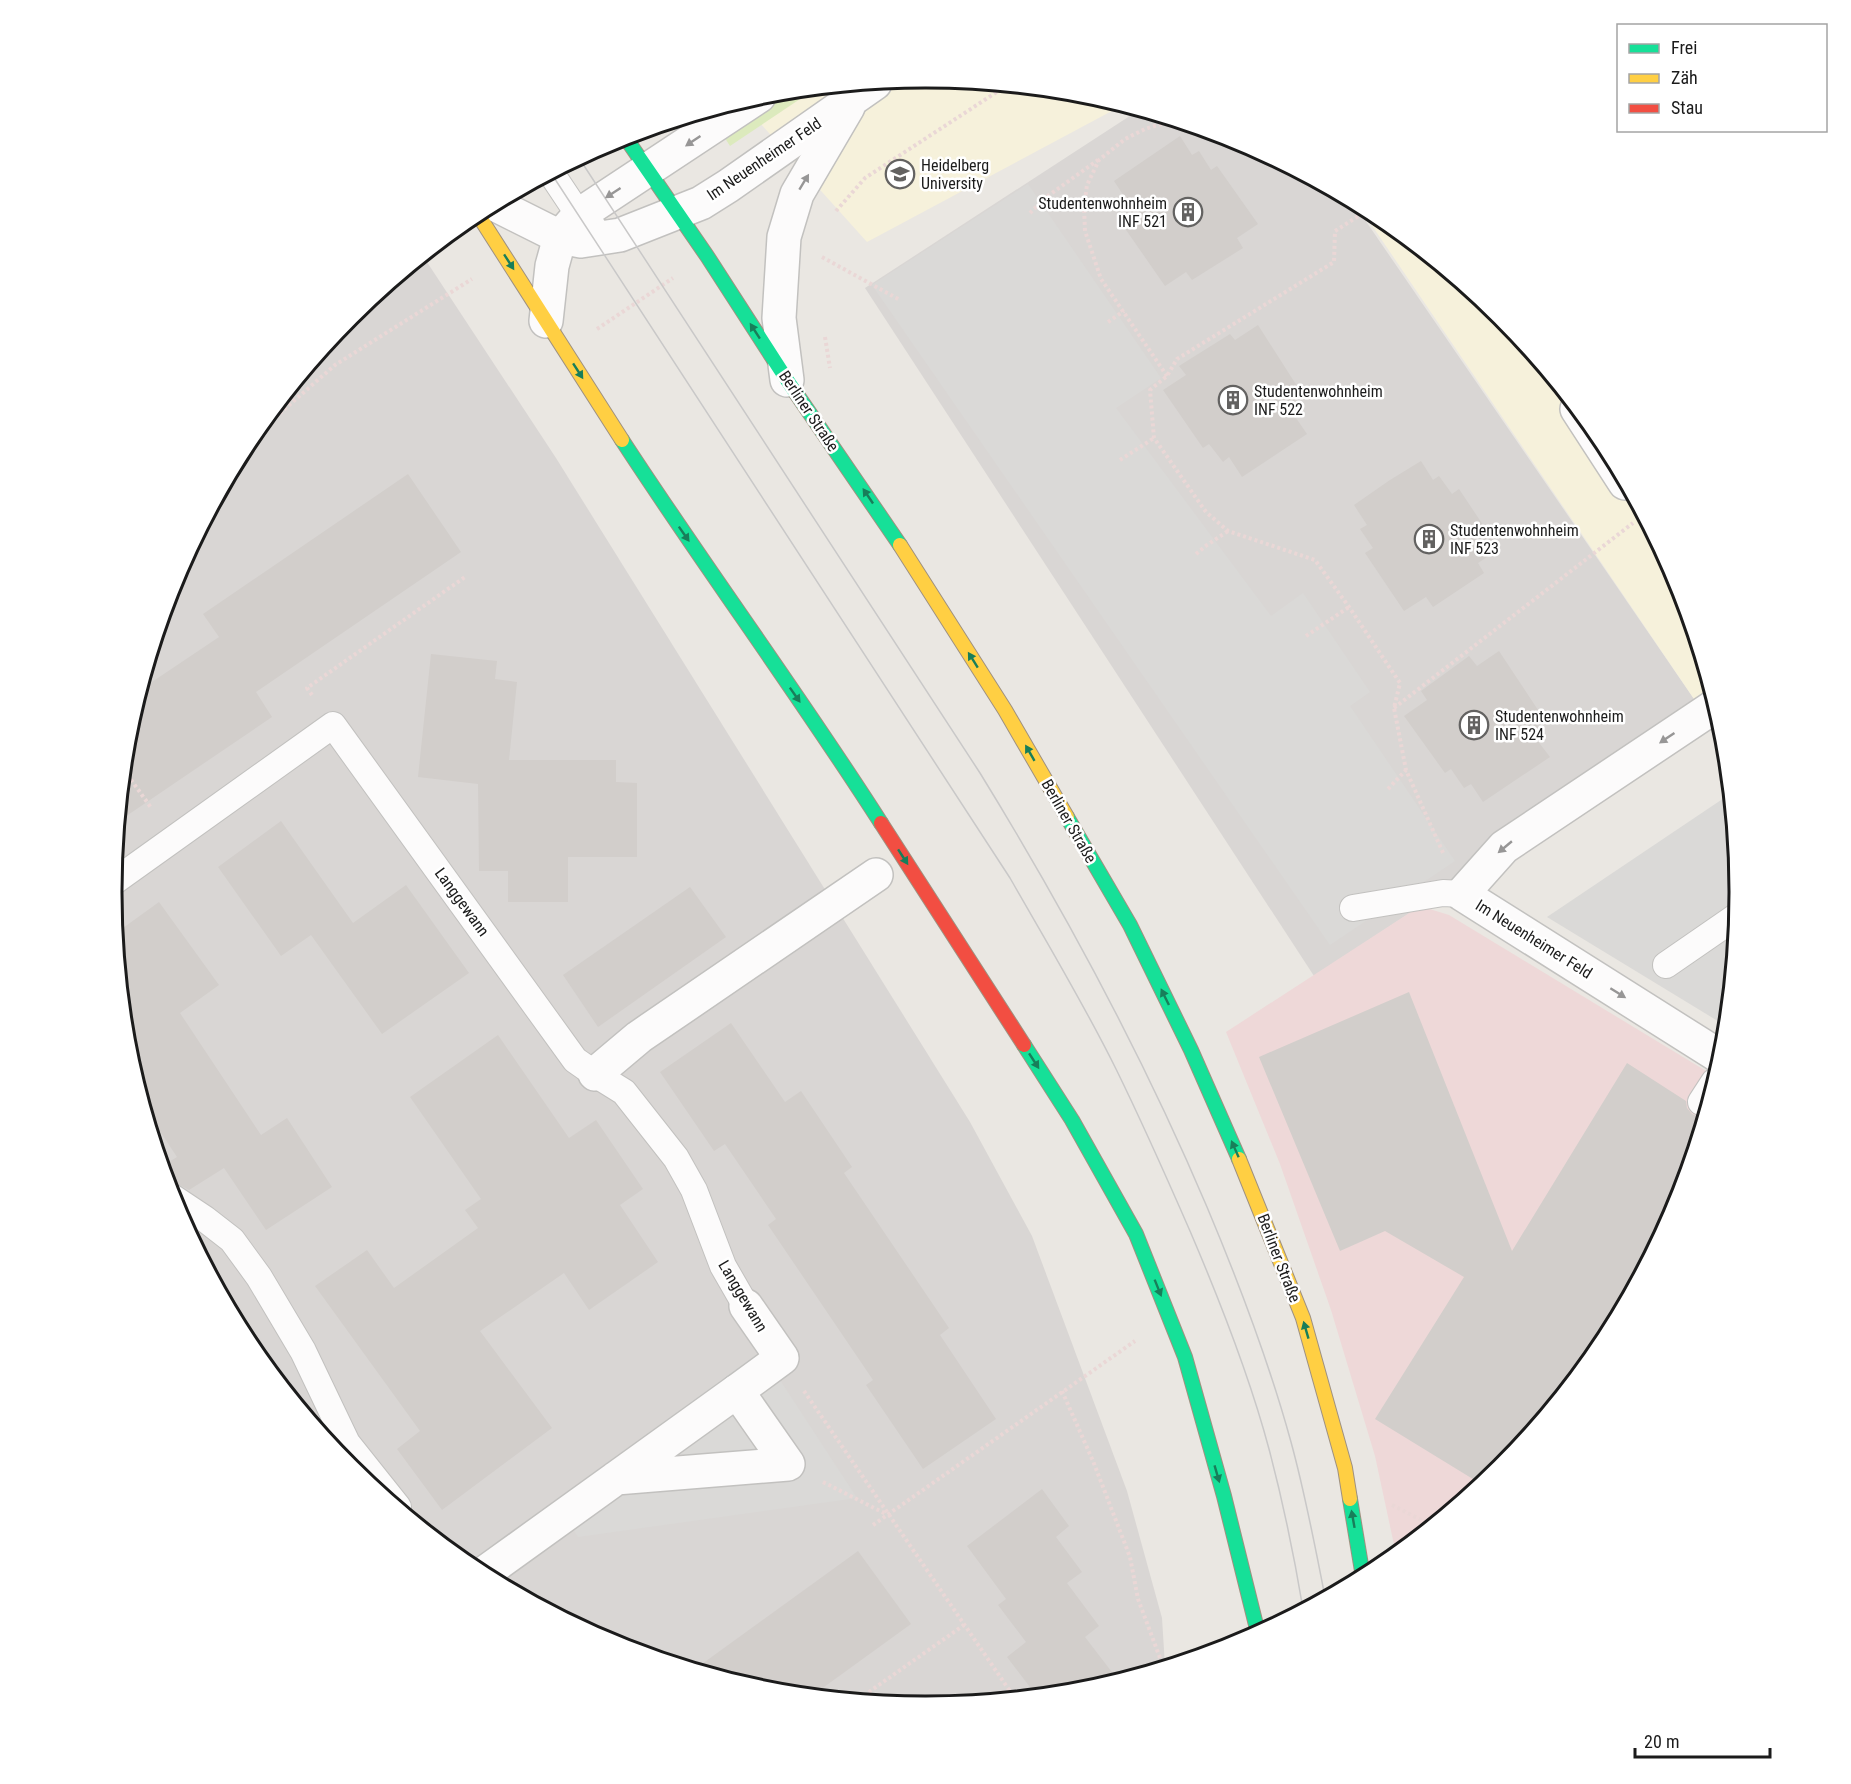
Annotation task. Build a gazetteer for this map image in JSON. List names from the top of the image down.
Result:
{
  "streets": {
    "main road": ["Berliner Straße"],
    "street": ["Im Neuenheimer Feld", "Langgewann"]
  },
  "crossings": [
    ["Im Neuenheimer Feld", "Berliner Straße"]
  ],
  "one_way": ["Berliner Straße"],
  "places": {
    "school or university": ["Heidelberg University"],
    "building": [
      "Studentenwohnheim INF 521",
      "Studentenwohnheim INF 522",
      "Studentenwohnheim INF 523",
      "Studentenwohnheim INF 524"
    ]
  },
  "legend": ["Frei", "Zäh", "Stau"],
  "scale_bar": "20 m"
}
